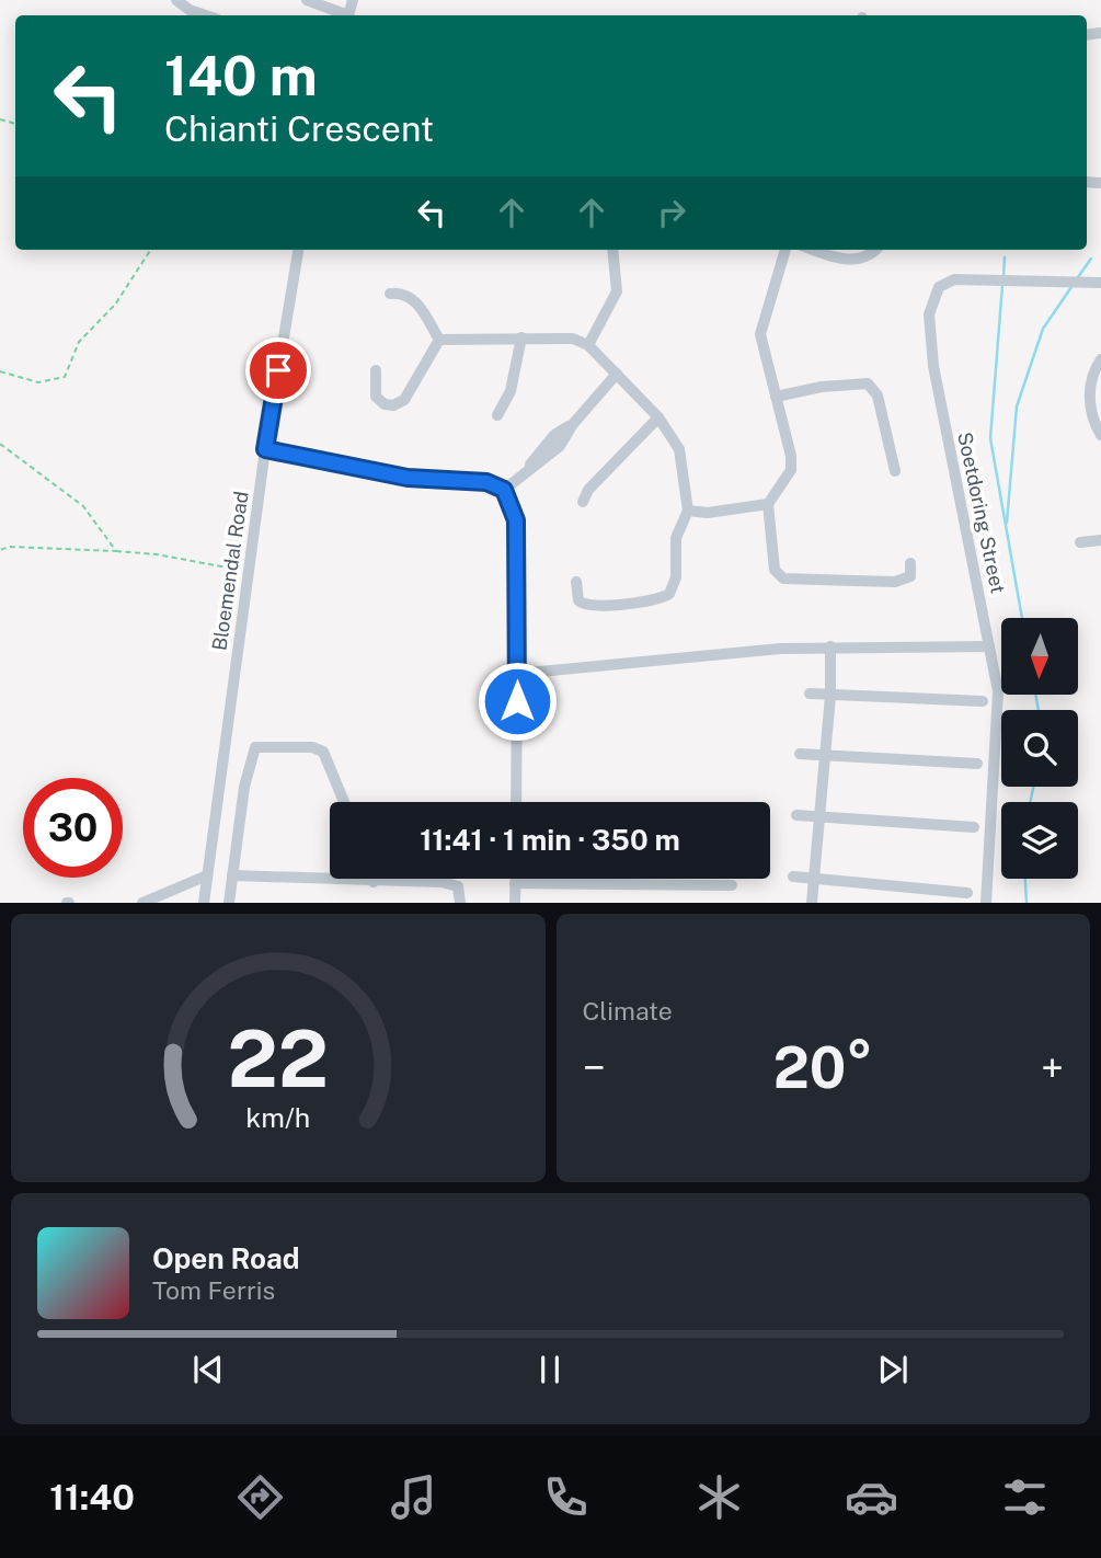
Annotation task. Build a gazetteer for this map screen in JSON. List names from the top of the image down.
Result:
{
  "streets": {
    "street": ["Soetdoring Street", "Bloemendal Road"]
  },
  "north": "bottom",
  "page": {
    "turn": ["140 m", "Chianti Crescent"],
    "limit": "30",
    "trip": "11:41 · 1 min · 350 m",
    "tile": "Climate",
    "heat": ["−", "20°", "+"],
    "song": ["Open Road", "Tom Ferris"],
    "tabs": "11:40",
    "gauge": ["22", "km/h"]
  }
}
